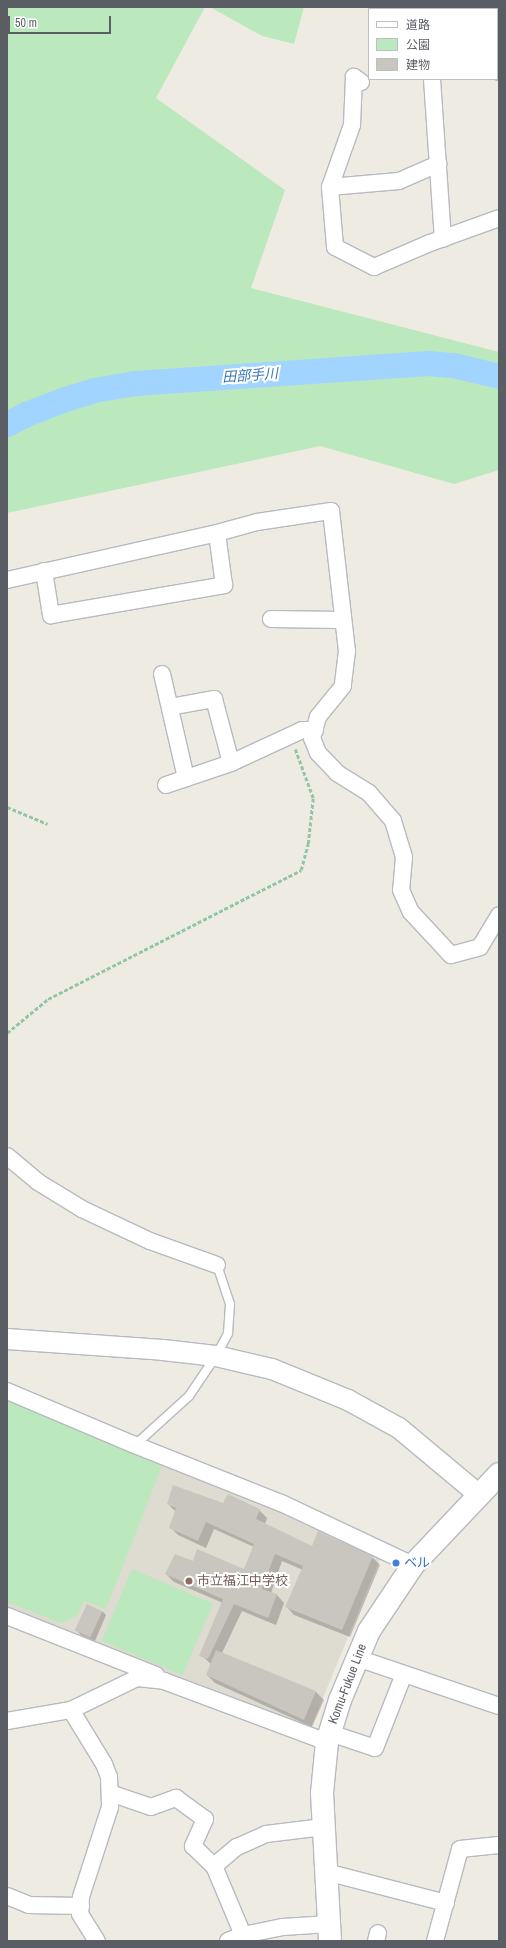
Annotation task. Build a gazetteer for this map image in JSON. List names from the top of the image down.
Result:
{
  "streets": {
    "main road": ["Komu-Fukue Line"]
  },
  "water": ["田部手川"],
  "places": ["ベル", "市立福江中学校"],
  "legend": ["道路", "公園", "建物"],
  "scale_bar": "50 m"
}
